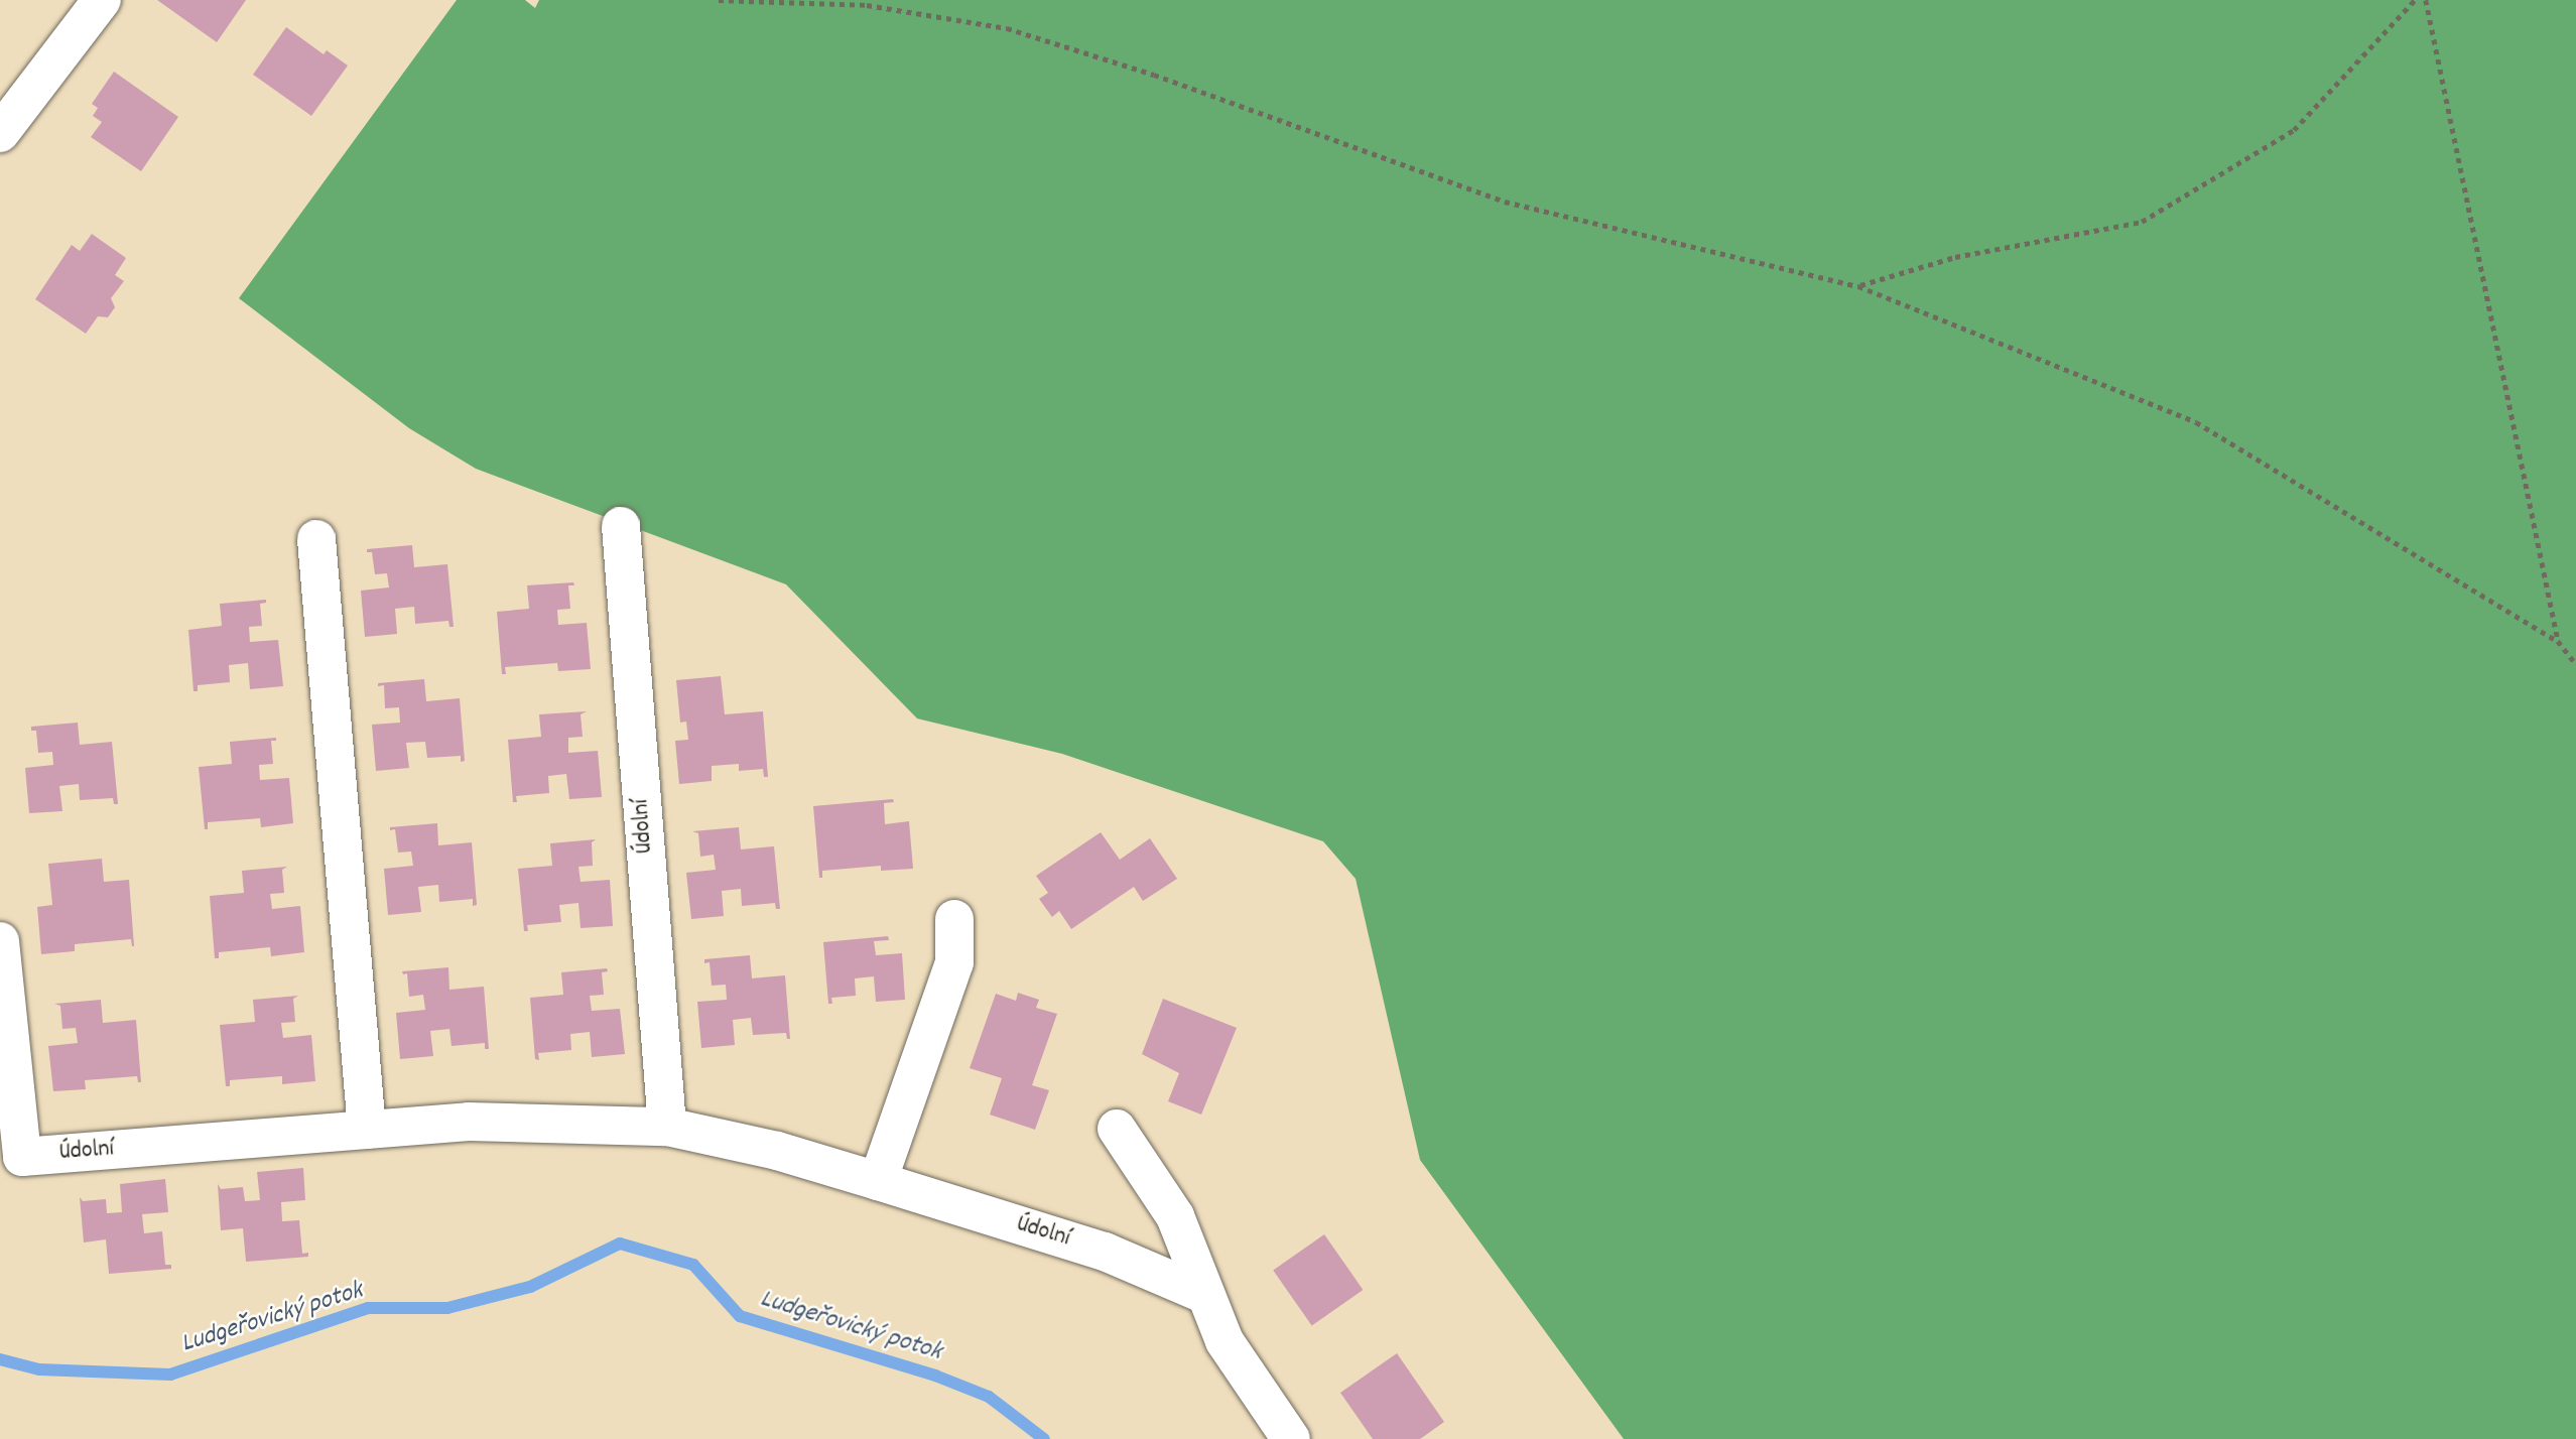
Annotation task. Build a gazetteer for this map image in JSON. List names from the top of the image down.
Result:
{
  "streets": {
    "street": ["Údolní"]
  },
  "water": ["Ludgeřovický potok"]
}
